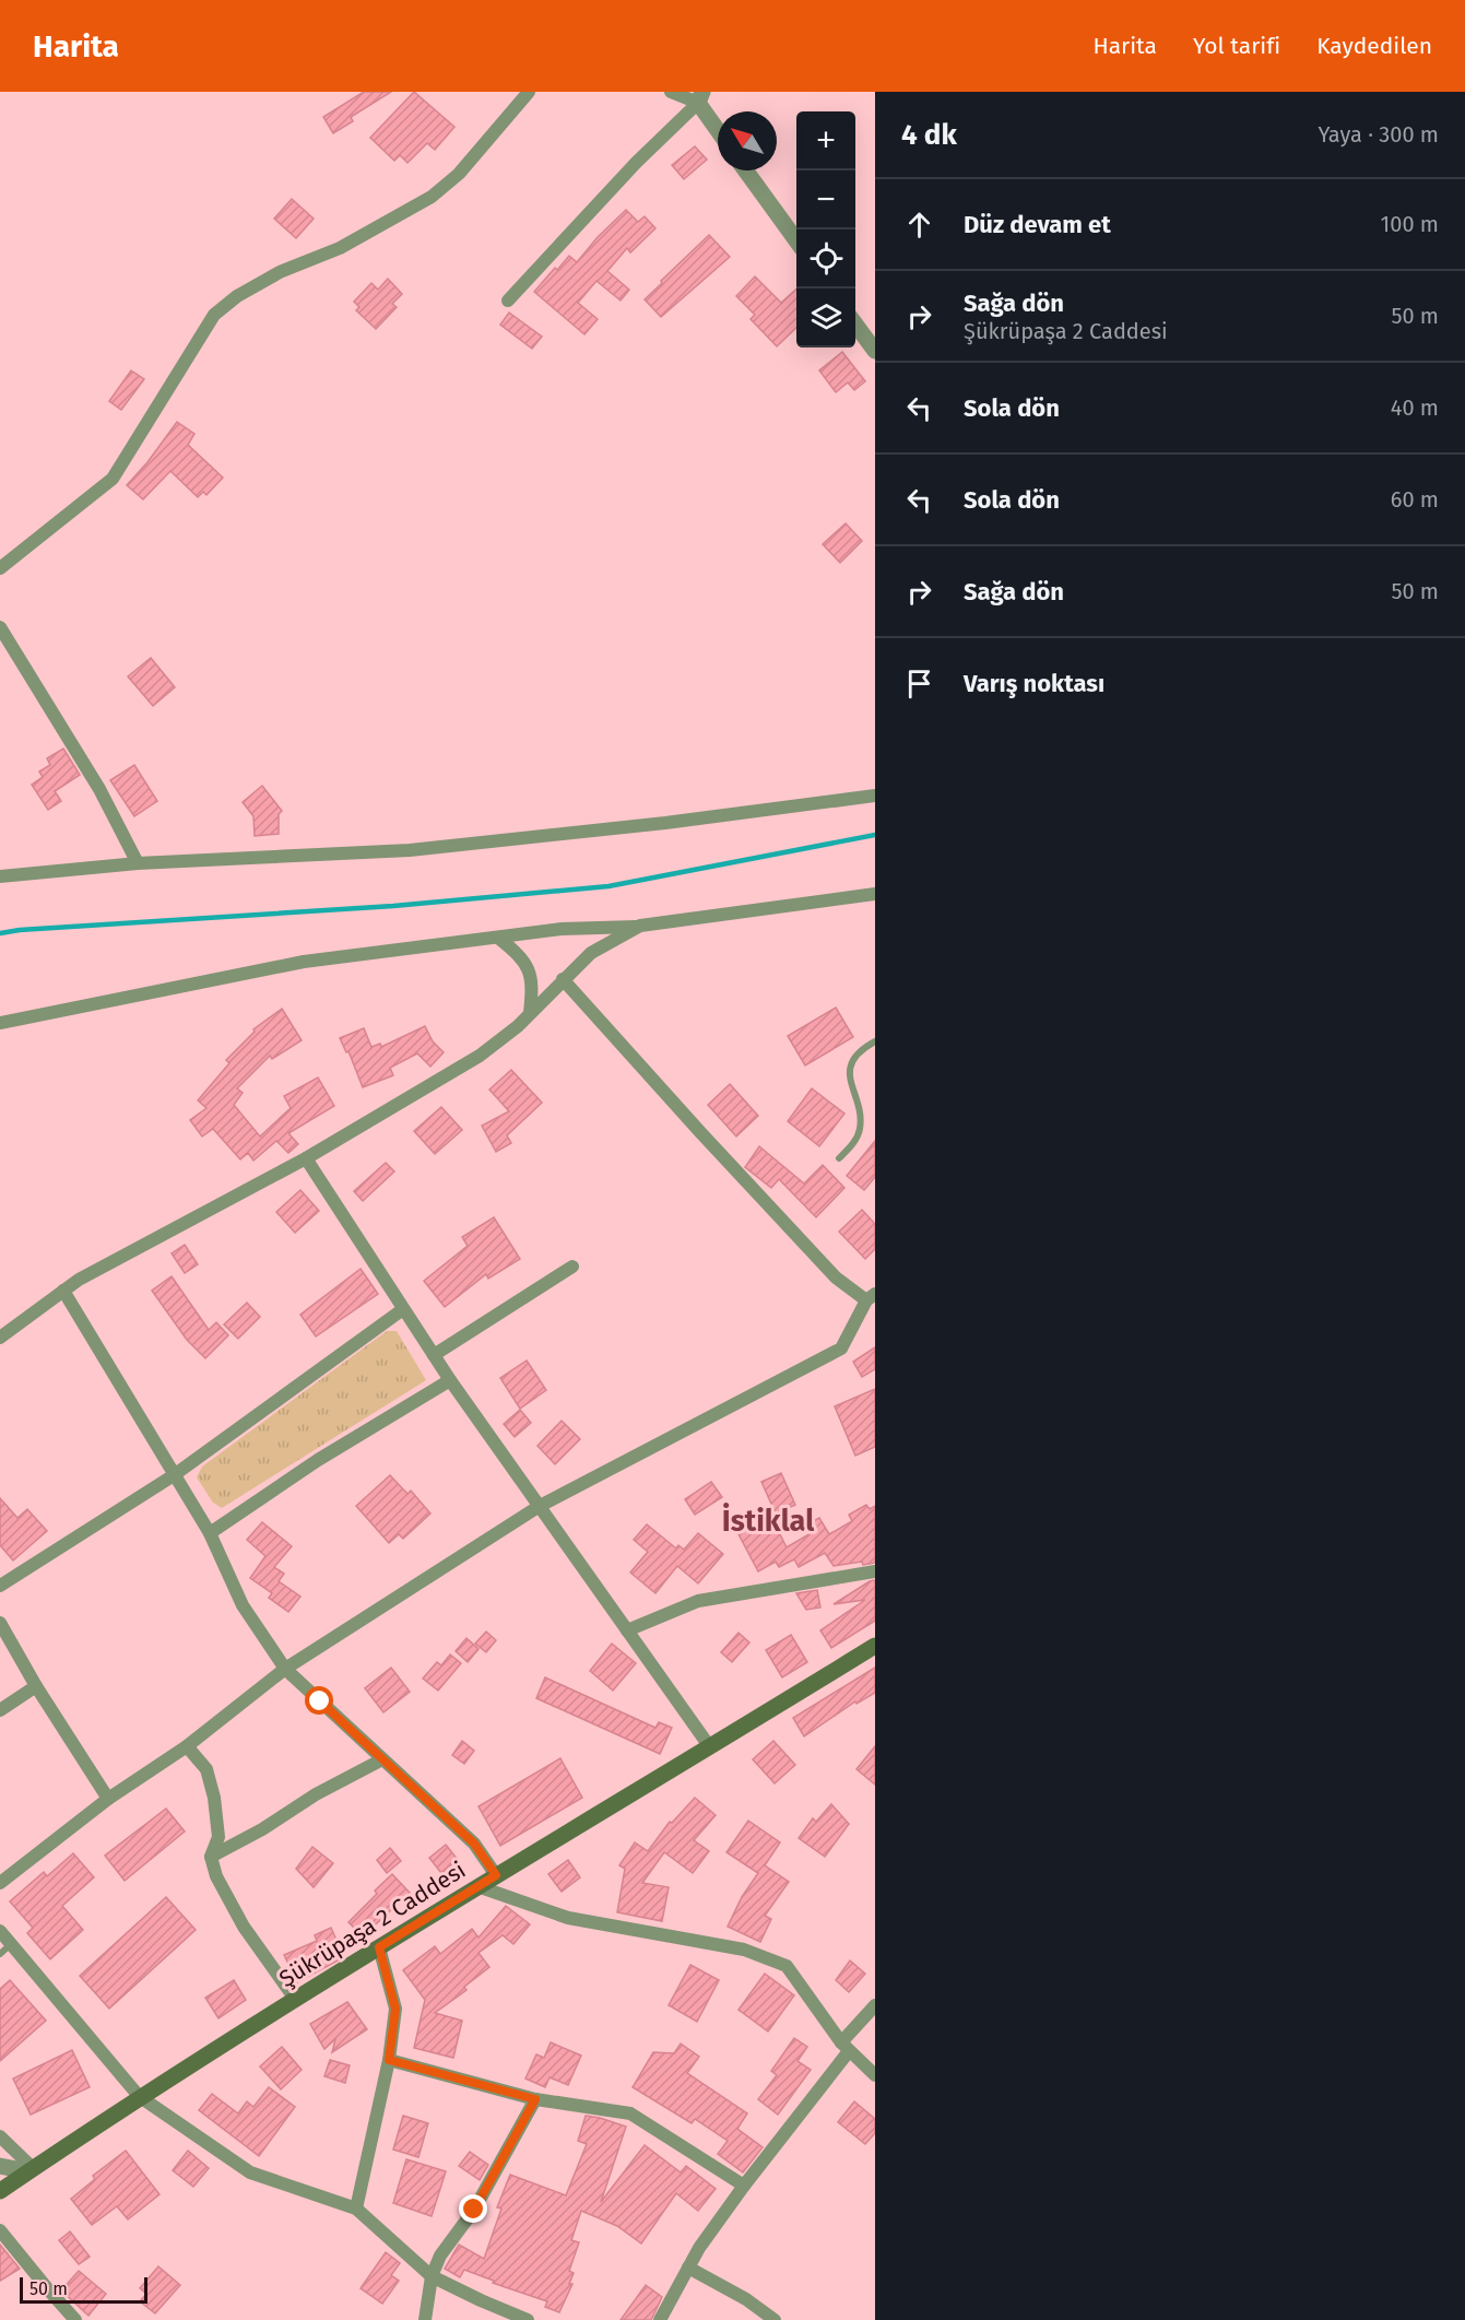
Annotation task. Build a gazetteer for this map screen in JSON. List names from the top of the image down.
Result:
{
  "streets": {
    "main road": ["Şükrüpaşa 2 Caddesi"]
  },
  "districts": ["İstiklal"],
  "scale_bar": "50 m",
  "north": "top left",
  "page": {
    "header": "Harita",
    "nav": ["Harita", "Yol tarifi", "Kaydedilen"],
    "heading": ["4 dk", "Yaya · 300 m"],
    "map_buttons": ["+", "−"],
    "list": [
      ["Düz devam et", "100 m"],
      ["Sağa dön", "Şükrüpaşa 2 Caddesi", "50 m"],
      ["Sola dön", "40 m"],
      ["Sola dön", "60 m"],
      ["Sağa dön", "50 m"],
      "Varış noktası"
    ],
    "scale": "50 m"
  }
}
